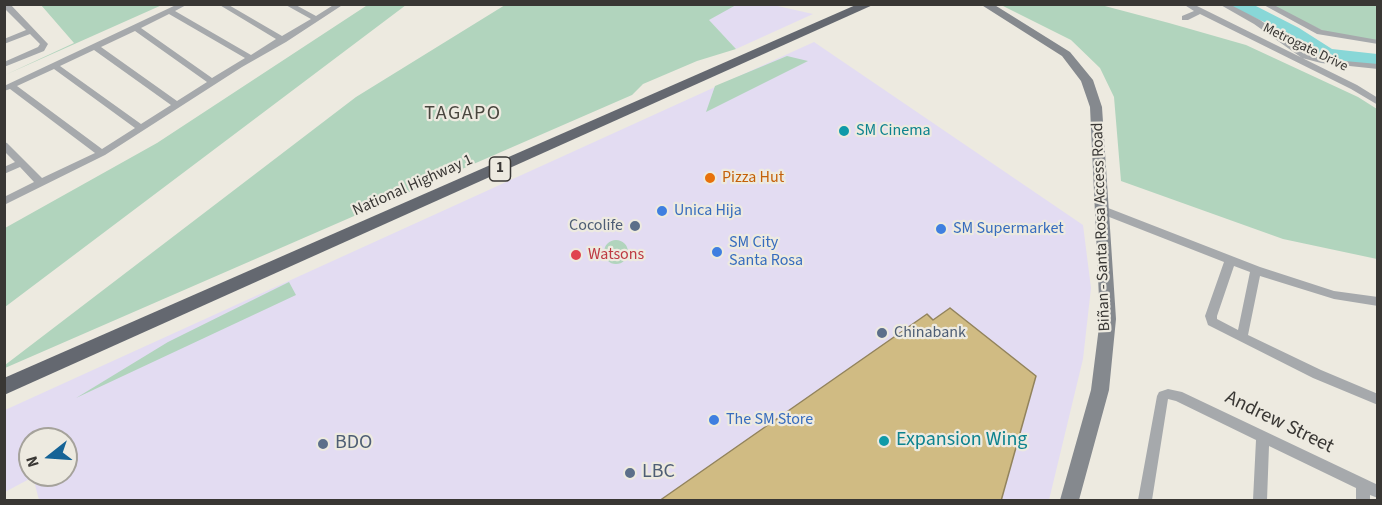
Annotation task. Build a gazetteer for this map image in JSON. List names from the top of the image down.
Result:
{
  "streets": {
    "highway": ["1", "National Highway 1"],
    "main road": ["Biñan - Santa Rosa Access Road"],
    "street": ["Metrogate Drive", "Andrew Street"]
  },
  "districts": ["TAGAPO"],
  "places": [
    "SM Cinema",
    "Pizza Hut",
    "Unica Hija",
    "Cocolife",
    "SM Supermarket",
    "SM City Santa Rosa",
    "Watsons",
    "Chinabank",
    "The SM Store",
    "Expansion Wing",
    "BDO",
    "LBC"
  ],
  "north": "left"
}
